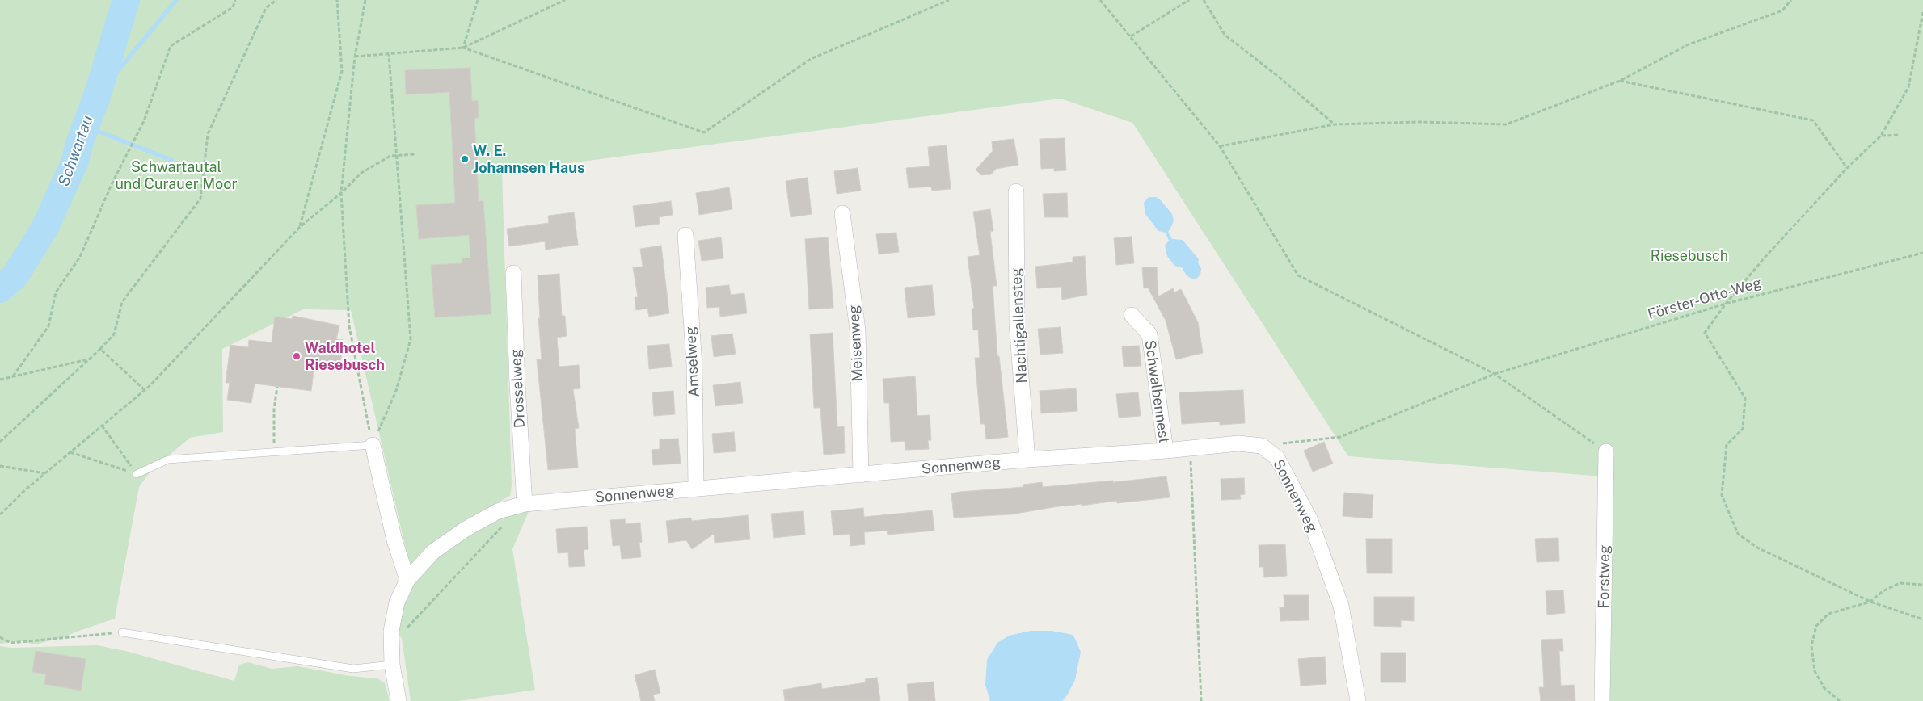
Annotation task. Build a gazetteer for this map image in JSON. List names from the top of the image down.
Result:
{
  "streets": {
    "street": [
      "Nachtigallensteg",
      "Meisenweg",
      "Amselweg",
      "Drosselweg",
      "Schwalbennest",
      "Sonnenweg",
      "Forstweg"
    ],
    "path": ["Förster-Otto-Weg"]
  },
  "crossings": [
    ["Förster-Otto-Weg", "Sonnenweg"],
    ["Nachtigallensteg", "Sonnenweg"],
    ["Meisenweg", "Sonnenweg"],
    ["Amselweg", "Sonnenweg"],
    ["Drosselweg", "Sonnenweg"],
    ["Schwalbennest", "Sonnenweg"]
  ],
  "water": ["Schwartau"],
  "parks": ["Schwartautal und Curauer Moor", "Riesebusch"],
  "places": ["W. E. Johannsen Haus", "Waldhotel Riesebusch"]
}
